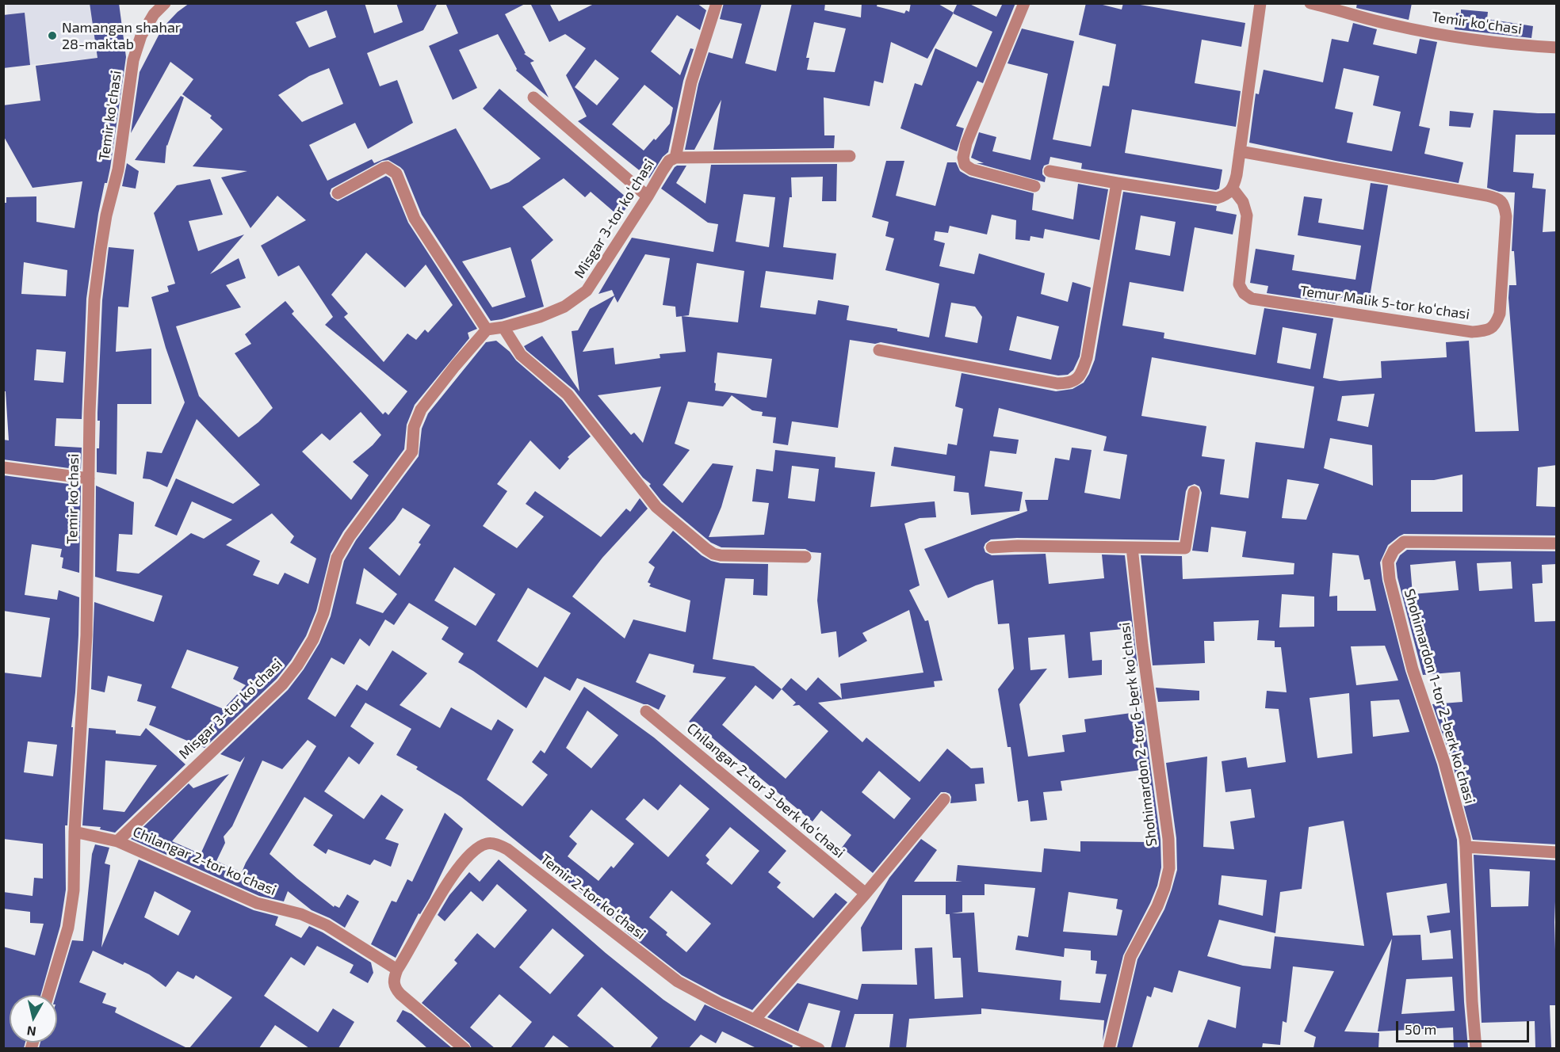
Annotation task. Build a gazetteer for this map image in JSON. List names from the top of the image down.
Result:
{
  "streets": {
    "street": [
      "Temir ko'chasi",
      "Misgar 3-tor koʻchasi",
      "Temur Malik 5-tor koʻchasi",
      "Shohimardon 1-tor 2-berk koʻchasi",
      "Shohimardon 2-tor 6-berk koʻchasi",
      "Chilangar 2-tor 3-berk koʻchasi",
      "Chilangar 2-tor koʻchasi",
      "Temir 2-tor koʻchasi"
    ]
  },
  "crossings": [
    ["Temir ko'chasi", "Chilangar 2-tor koʻchasi"],
    ["Misgar 3-tor koʻchasi", "Chilangar 2-tor koʻchasi"],
    ["Chilangar 2-tor koʻchasi", "Temir 2-tor koʻchasi"]
  ],
  "places": ["Namangan shahar 28-maktab"],
  "scale_bar": "50 m",
  "north": "bottom"
}
